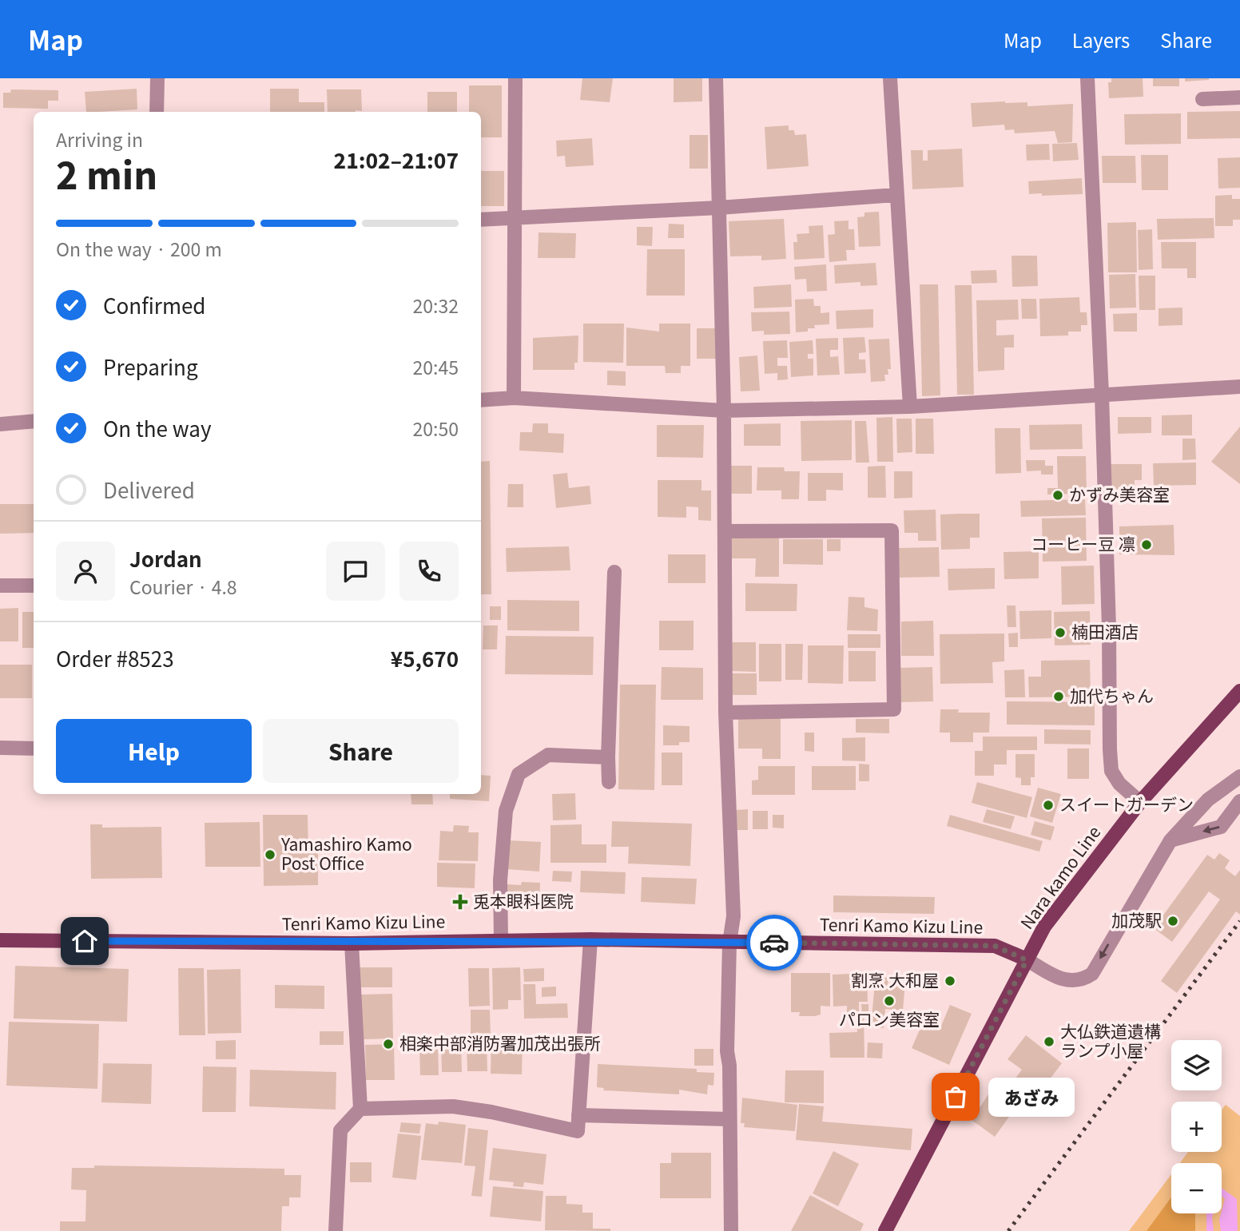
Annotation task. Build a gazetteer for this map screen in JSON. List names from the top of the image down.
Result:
{
  "streets": {
    "main road": ["Nara kamo Line", "Tenri Kamo Kizu Line"]
  },
  "crossings": [
    ["Nara kamo Line", "Tenri Kamo Kizu Line"]
  ],
  "places": {
    "other": [
      "かずみ美容室",
      "コーヒー豆 凛",
      "楠田酒店",
      "加代ちゃん",
      "スイートガーデン",
      "Yamashiro Kamo Post Office",
      "加茂駅",
      "割烹 大和屋",
      "パロン美容室",
      "大仏鉄道遺構 ランプ小屋",
      "相楽中部消防署加茂出張所",
      "あざみ"
    ],
    "health": ["兎本眼科医院"]
  },
  "page": {
    "header": "Map",
    "nav": ["Map", "Layers", "Share"],
    "heading": ["2 min", "Arriving in", "21:02–21:07"],
    "panel": [
      "Jordan",
      "Courier · 4.8",
      "Order #8523",
      "¥5,670"
    ],
    "bar": "On the way · 200 m",
    "list": [
      ["Confirmed", "20:32"],
      ["Preparing", "20:45"],
      ["On the way", "20:50"],
      "Delivered"
    ],
    "buttons": ["Help", "Share"],
    "map_buttons": ["+", "−"],
    "bubble": "あざみ"
  }
}
